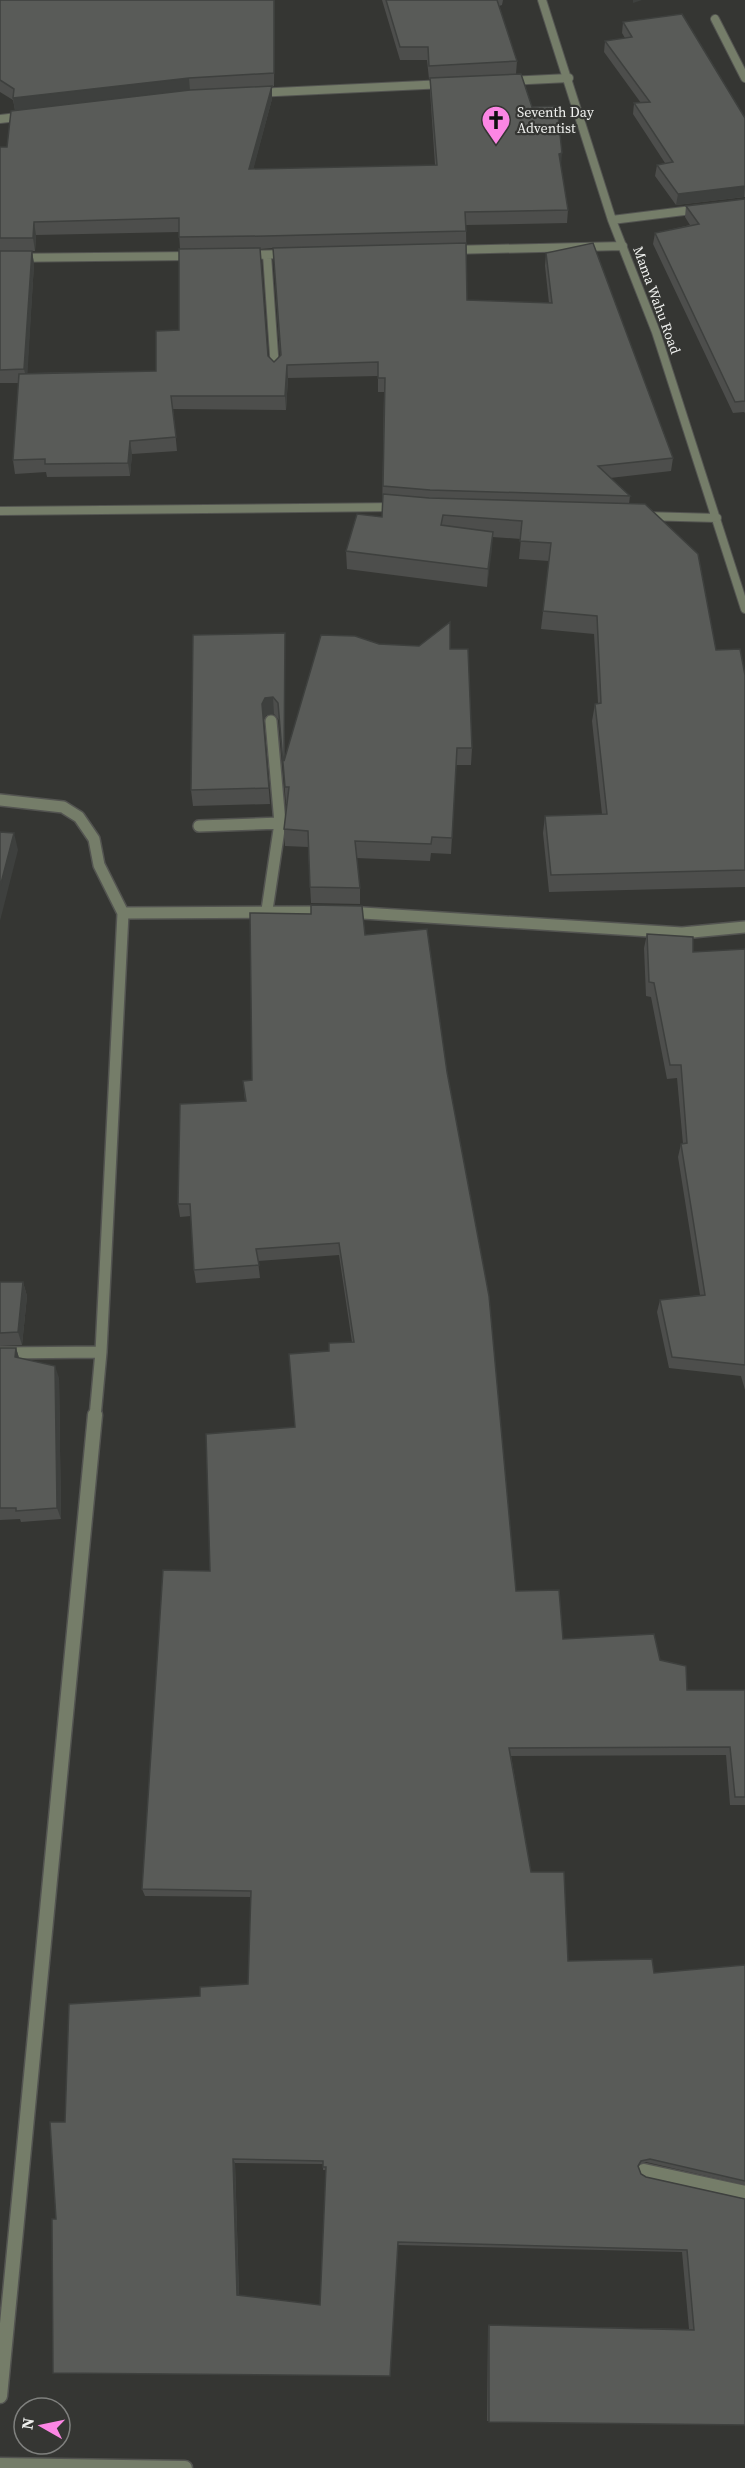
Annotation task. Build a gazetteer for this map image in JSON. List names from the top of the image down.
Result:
{
  "streets": {
    "street": ["Mama Wahu Road"]
  },
  "places": {
    "church": ["Seventh Day Adventist"]
  },
  "north": "left"
}
